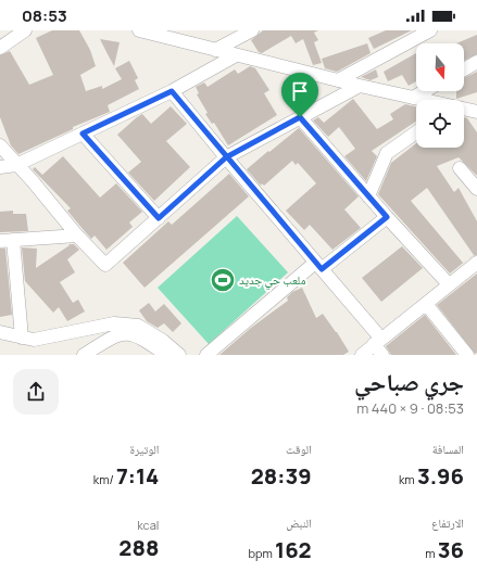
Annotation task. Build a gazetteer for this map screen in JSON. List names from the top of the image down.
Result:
{
  "places": {
    "sports": ["ملعب حي جديد"]
  },
  "north": "bottom",
  "page": {
    "status": "08:53",
    "heading": ["جري صباحي", "08:53 · 9 × 440 m"],
    "stats": [
      ["المسافة", "3.96 km"],
      ["الوقت", "28:39"],
      ["الوتيرة", "7:14 /km"],
      ["الارتفاع", "36 m"],
      ["النبض", "162 bpm"],
      ["kcal", "288"]
    ]
  }
}
